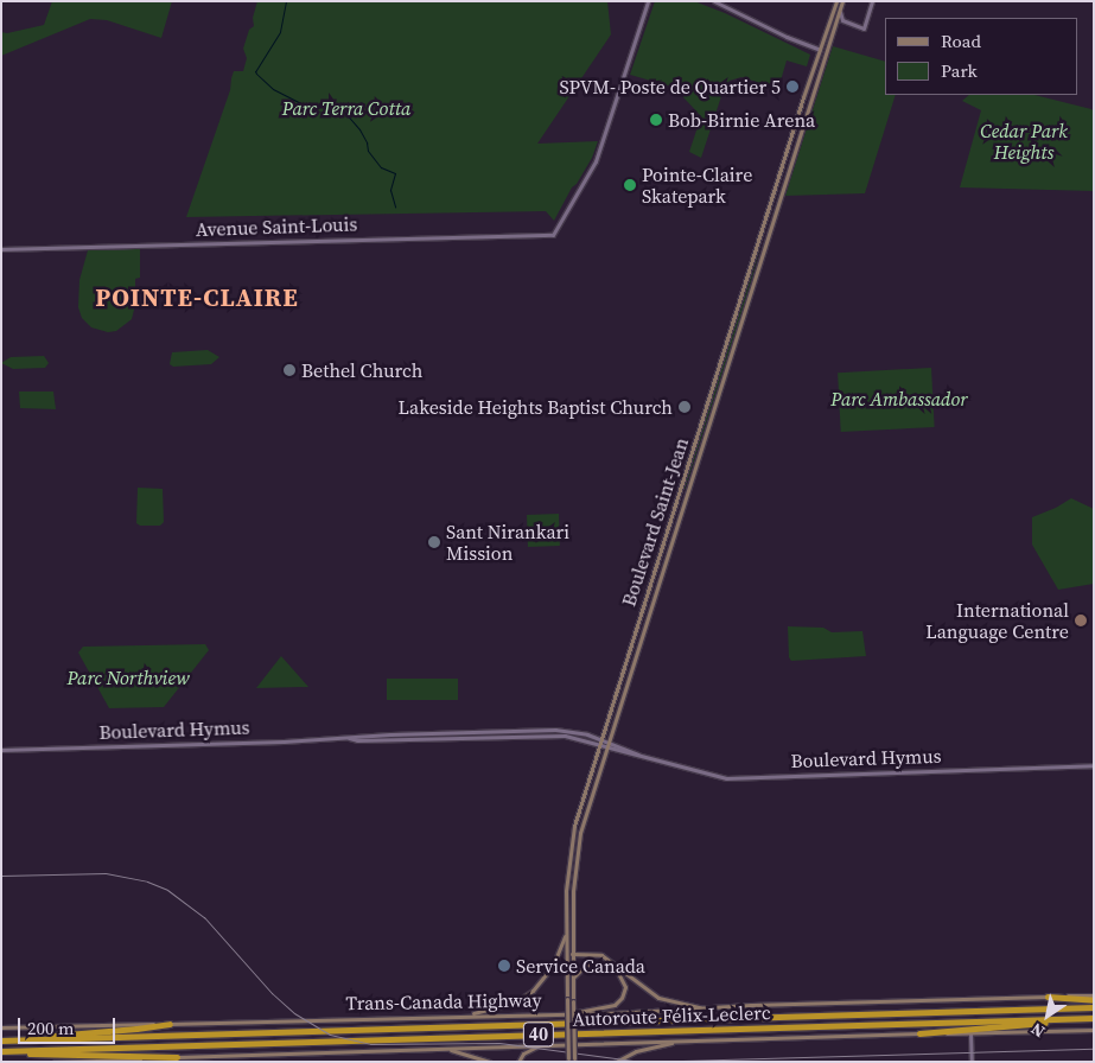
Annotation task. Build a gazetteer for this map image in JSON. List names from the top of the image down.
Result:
{
  "streets": {
    "highway": ["Autoroute Félix-Leclerc", "40"],
    "main road": ["Boulevard Saint-Jean", "Trans-Canada Highway"],
    "street": ["Avenue Saint-Louis", "Boulevard Hymus"]
  },
  "crossings": [
    ["Boulevard Saint-Jean", "Boulevard Hymus"]
  ],
  "districts": ["POINTE-CLAIRE"],
  "parks": [
    "Parc Terra Cotta",
    "Cedar Park Heights",
    "Parc Ambassador",
    "Parc Northview"
  ],
  "places": [
    "SPVM- Poste de Quartier 5",
    "Bob-Birnie Arena",
    "Pointe-Claire Skatepark",
    "Bethel Church",
    "Lakeside Heights Baptist Church",
    "Sant Nirankari Mission",
    "International Language Centre",
    "Service Canada"
  ],
  "legend": ["Road", "Park"],
  "scale_bar": "200 m",
  "north": "bottom left"
}
